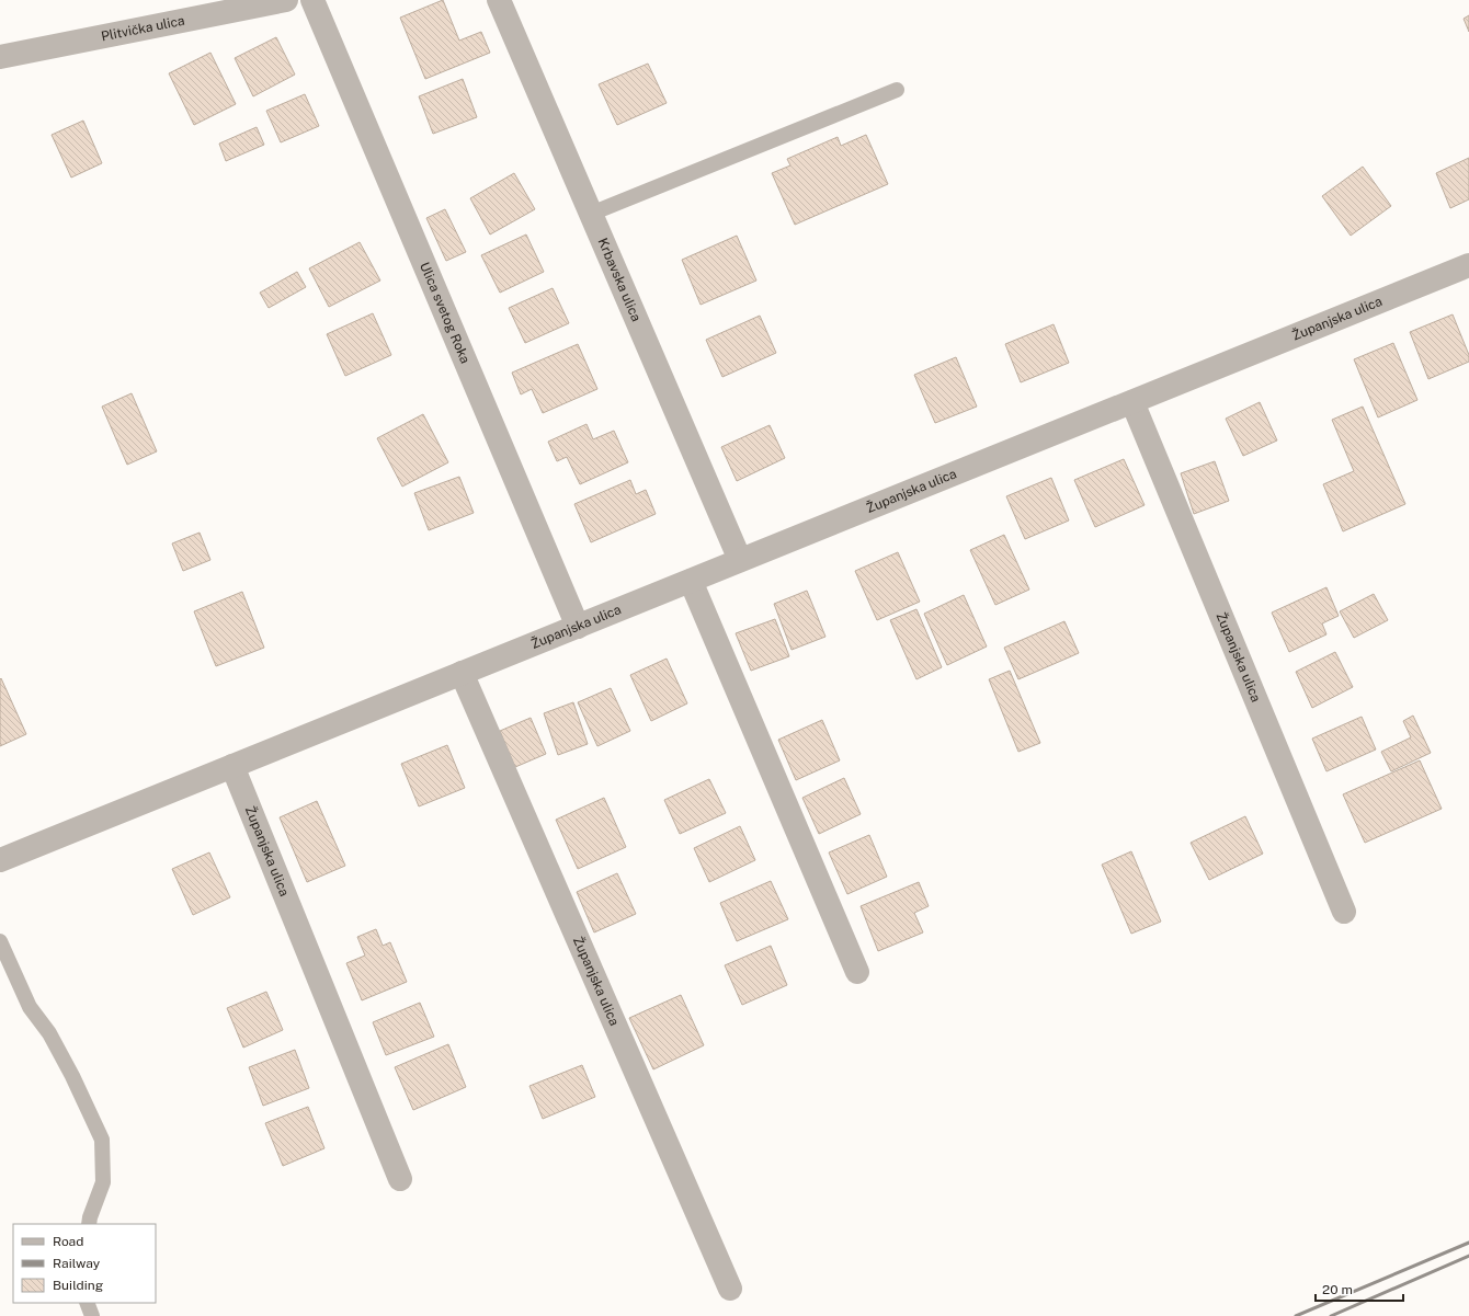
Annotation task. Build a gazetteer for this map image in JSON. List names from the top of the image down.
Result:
{
  "streets": {
    "street": [
      "Plitvička ulica",
      "Krbavska ulica",
      "Ulica svetog Roka",
      "Županjska ulica"
    ]
  },
  "crossings": [
    ["Krbavska ulica", "Županjska ulica"],
    ["Ulica svetog Roka", "Županjska ulica"]
  ],
  "legend": ["Road", "Railway", "Building"],
  "scale_bar": "20 m"
}
